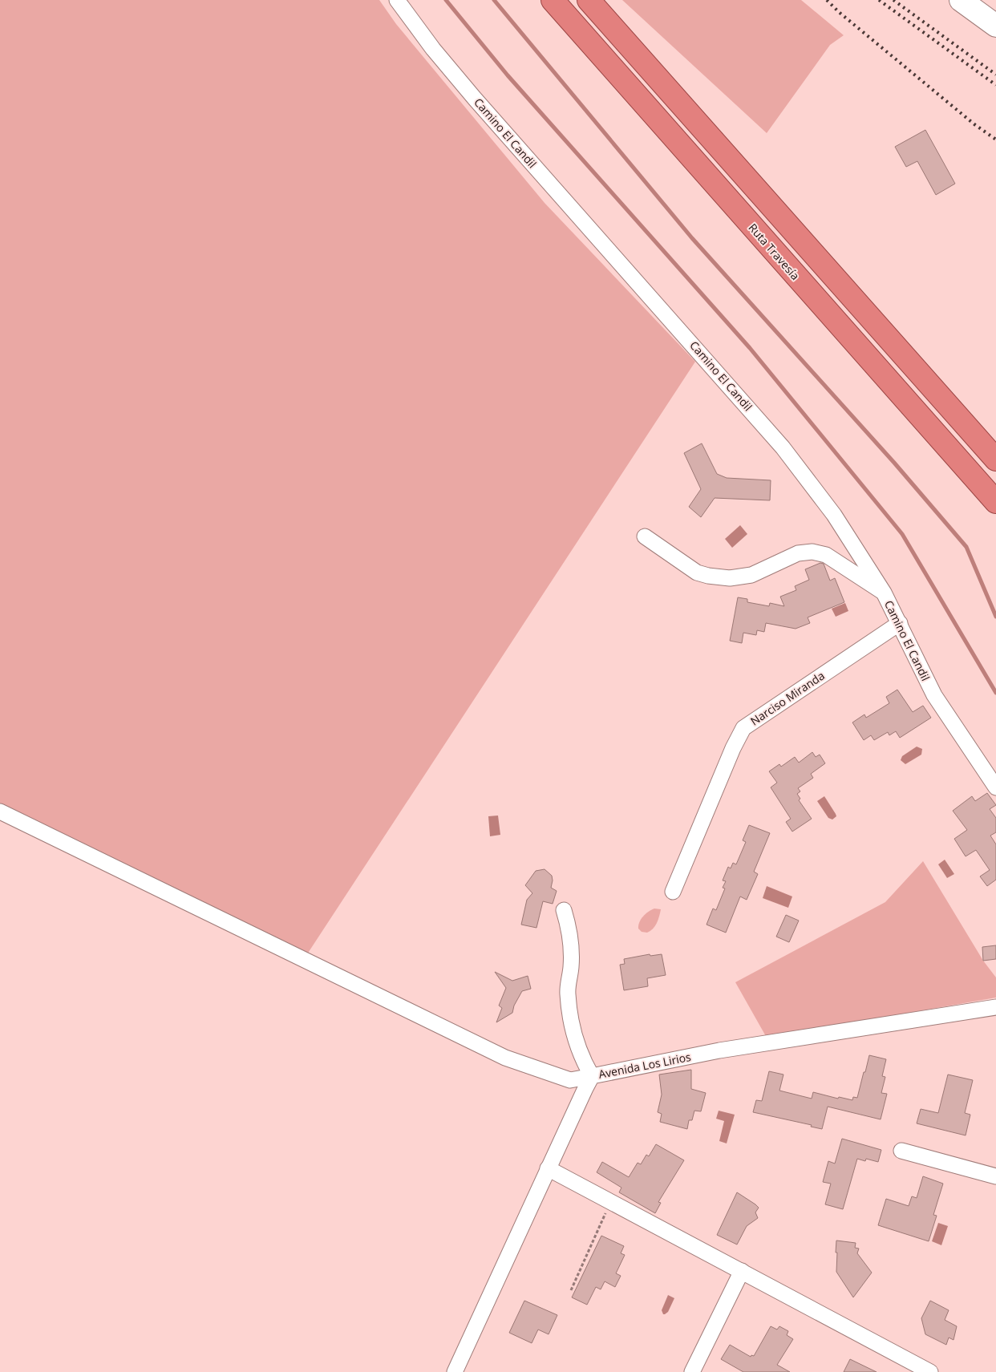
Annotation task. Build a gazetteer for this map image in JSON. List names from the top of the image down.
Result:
{
  "streets": {
    "highway": ["Ruta Travesía"],
    "street": ["Camino El Candil", "Narciso Miranda", "Avenida Los Lirios"]
  },
  "crossings": [
    ["Camino El Candil", "Narciso Miranda"]
  ]
}
